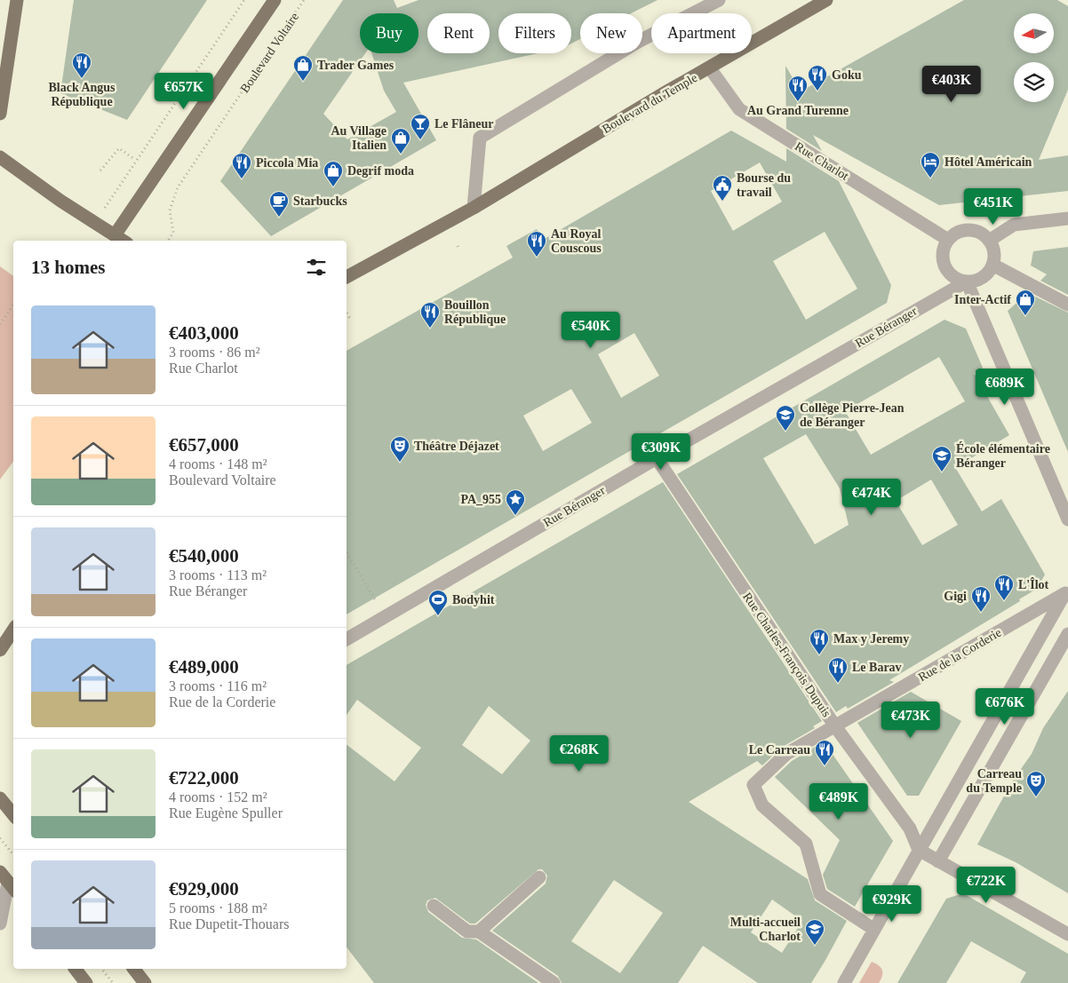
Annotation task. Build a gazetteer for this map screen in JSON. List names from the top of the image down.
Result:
{
  "streets": {
    "main road": ["Boulevard Voltaire", "Boulevard du Temple"],
    "street": [
      "Rue Charlot",
      "Rue Béranger",
      "Rue Charles-François Dupuis",
      "Rue de la Corderie"
    ]
  },
  "crossings": [
    ["Boulevard du Temple", "Rue Charlot"],
    ["Rue Charlot", "Rue Béranger"],
    ["Rue Béranger", "Rue Charles-François Dupuis"],
    ["Rue Charles-François Dupuis", "Rue de la Corderie"]
  ],
  "places": {
    "restaurant": [
      "Black Angus République",
      "Goku",
      "Au Grand Turenne",
      "Piccola Mia",
      "Au Royal Couscous",
      "Bouillon République",
      "L'Îlot",
      "Gigi",
      "Max y Jeremy",
      "Le Barav",
      "Le Carreau"
    ],
    "shop": [
      "Trader Games",
      "Au Village Italien",
      "Degrif moda",
      "Inter-Actif"
    ],
    "bar": ["Le Flâneur"],
    "hotel": ["Hôtel Américain"],
    "public building": ["Bourse du travail"],
    "cafe": ["Starbucks"],
    "school or university": ["Collège Pierre-Jean de Béranger", "École élémentaire Béranger", "Multi-accueil Charlot"],
    "theatre": ["Théâtre Déjazet", "Carreau du Temple"],
    "place": ["PA_955"],
    "sports": ["Bodyhit"]
  },
  "north": "left",
  "page": {
    "chip": [
      "Buy",
      "Rent",
      "Filters",
      "New",
      "Apartment"
    ],
    "price": [
      "€403K",
      "€657K",
      "€451K",
      "€540K",
      "€689K",
      "€309K",
      "€474K",
      "€676K",
      "€473K",
      "€268K",
      "€489K",
      "€722K",
      "€929K"
    ],
    "heading": "13 homes",
    "list": [
      {
        "name": "€403,000",
        "note": "3 rooms · 86 m² · Rue Charlot"
      },
      {
        "name": "€657,000",
        "note": "4 rooms · 148 m² · Boulevard Voltaire"
      },
      {
        "name": "€540,000",
        "note": "3 rooms · 113 m² · Rue Béranger"
      },
      {
        "name": "€489,000",
        "note": "3 rooms · 116 m² · Rue de la Corderie"
      },
      {
        "name": "€722,000",
        "note": "4 rooms · 152 m² · Rue Eugène Spuller"
      },
      {
        "name": "€929,000",
        "note": "5 rooms · 188 m² · Rue Dupetit-Thouars"
      }
    ]
  }
}
